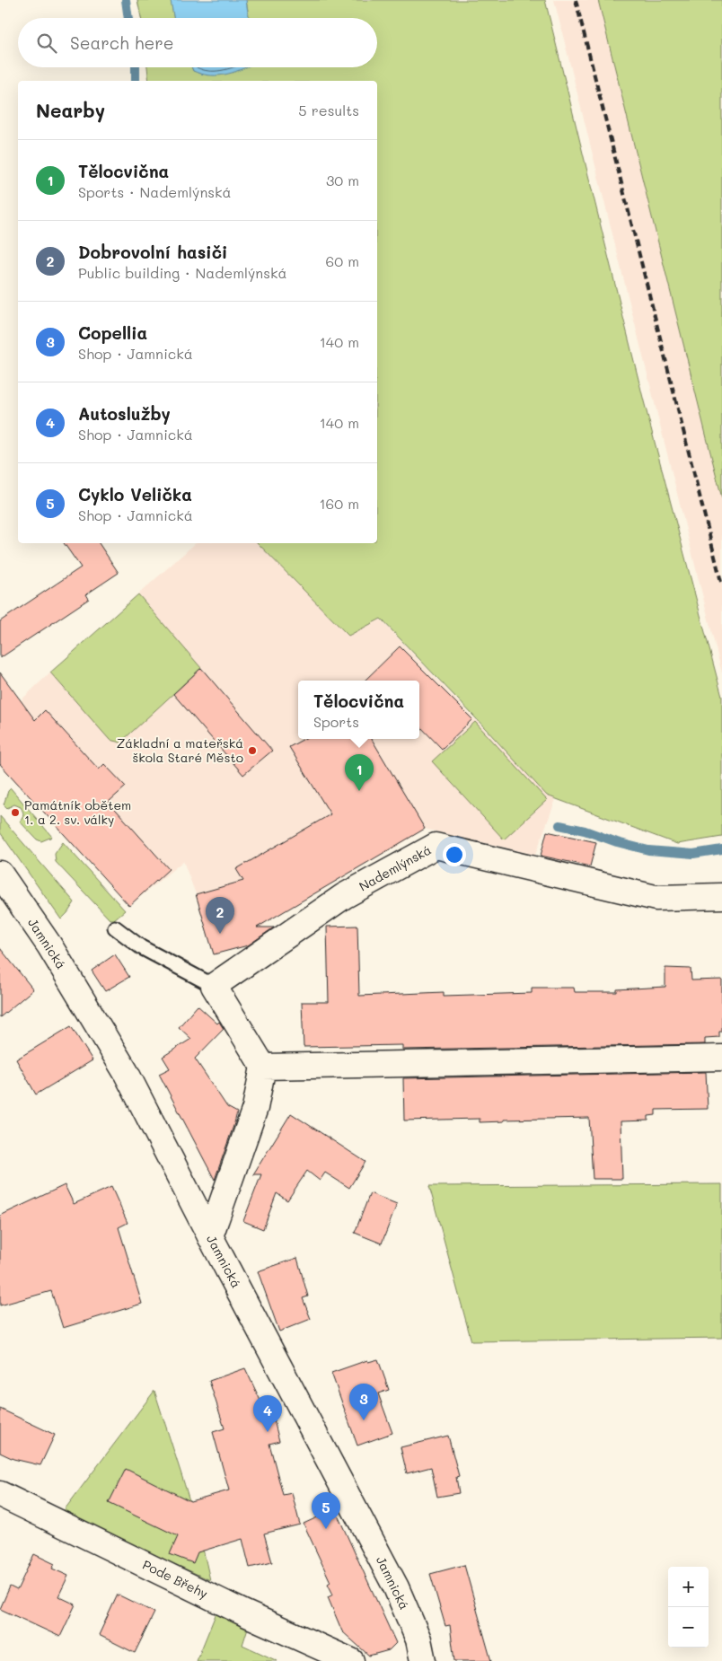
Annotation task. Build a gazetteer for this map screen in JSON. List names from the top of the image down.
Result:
{
  "streets": {
    "street": ["Nademlýnská", "Jamnická", "Pode Břehy"]
  },
  "places": ["Základní a mateřská škola Staré Město", "Památník obětem 1. a 2. sv. války"],
  "page": {
    "search": "Search here",
    "heading": ["Nearby", "5 results"],
    "list": [
      {
        "mark": "1",
        "name": "Tělocvična",
        "note": "Sports · Nademlýnská",
        "value": "30 m"
      },
      {
        "mark": "2",
        "name": "Dobrovolní hasiči",
        "note": "Public building · Nademlýnská",
        "value": "60 m"
      },
      {
        "mark": "3",
        "name": "Copellia",
        "note": "Shop · Jamnická",
        "value": "140 m"
      },
      {
        "mark": "4",
        "name": "Autoslužby",
        "note": "Shop · Jamnická",
        "value": "140 m"
      },
      {
        "mark": "5",
        "name": "Cyklo Velička",
        "note": "Shop · Jamnická",
        "value": "160 m"
      }
    ],
    "popup": ["Tělocvična", "Sports"],
    "pins": [
      "1",
      "2",
      "3",
      "4",
      "5"
    ],
    "map_buttons": ["+", "−"]
  }
}
